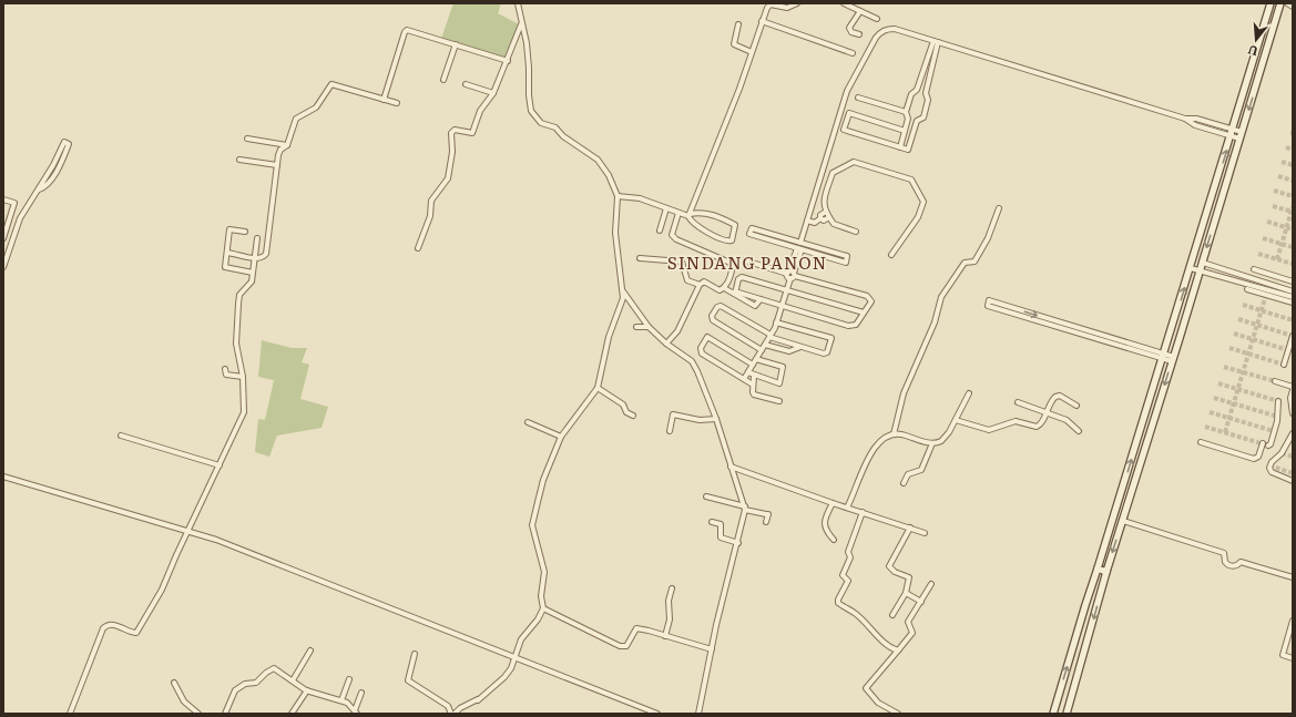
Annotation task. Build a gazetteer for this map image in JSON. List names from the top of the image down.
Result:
{
  "districts": ["SINDANG PANON"],
  "north": "bottom"
}
